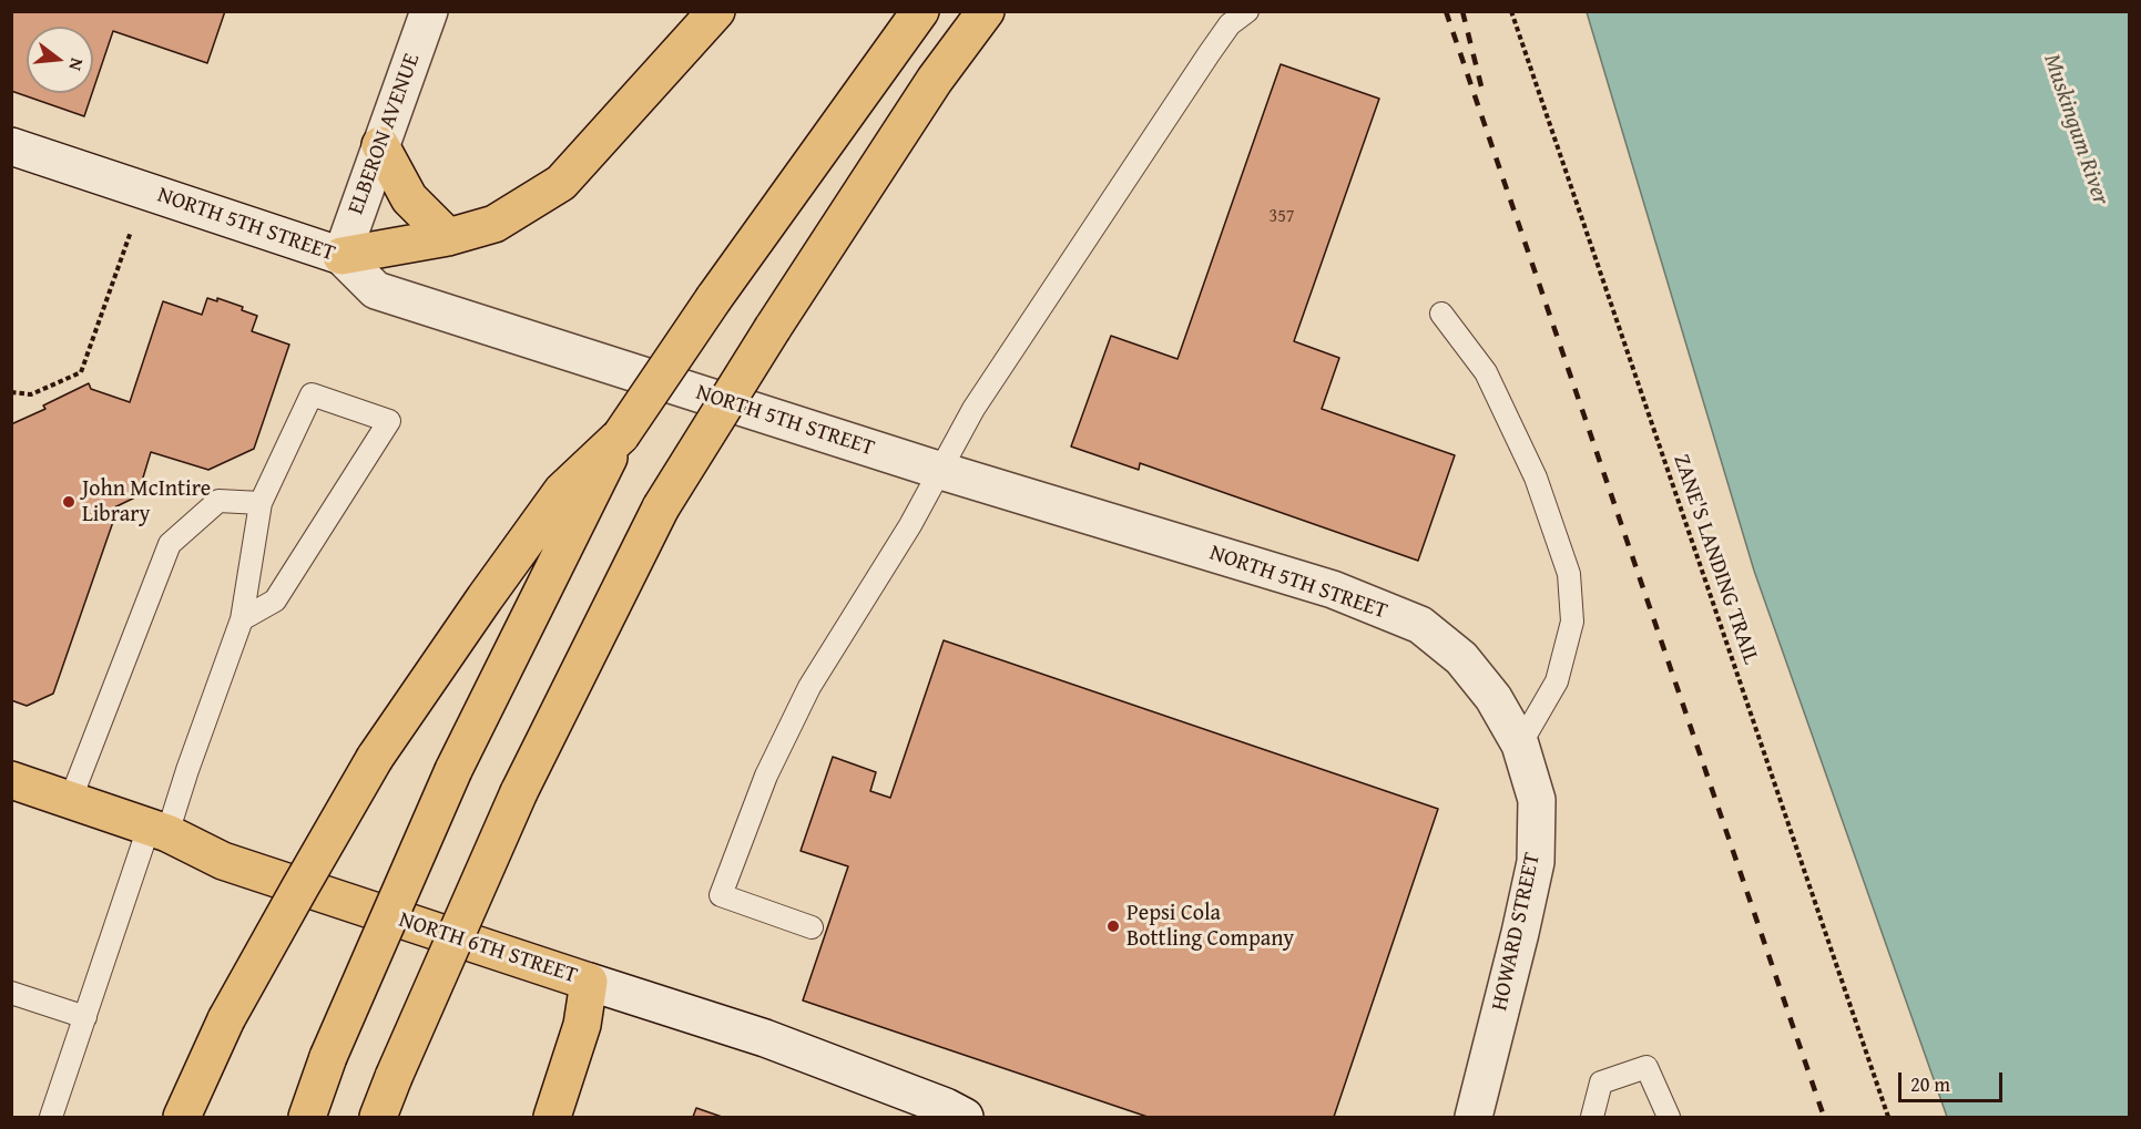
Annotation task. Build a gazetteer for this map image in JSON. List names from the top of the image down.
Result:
{
  "streets": {
    "main road": ["NORTH 6TH STREET"],
    "street": ["ELBERON AVENUE", "NORTH 5TH STREET", "HOWARD STREET"],
    "path": ["ZANE'S LANDING TRAIL"]
  },
  "crossings": [
    ["ELBERON AVENUE", "NORTH 5TH STREET"],
    ["NORTH 5TH STREET", "HOWARD STREET"]
  ],
  "water": ["Muskingum River"],
  "places": ["John McIntire Library", "Pepsi Cola Bottling Company"],
  "house_numbers": ["357"],
  "scale_bar": "20 m",
  "north": "right"
}
